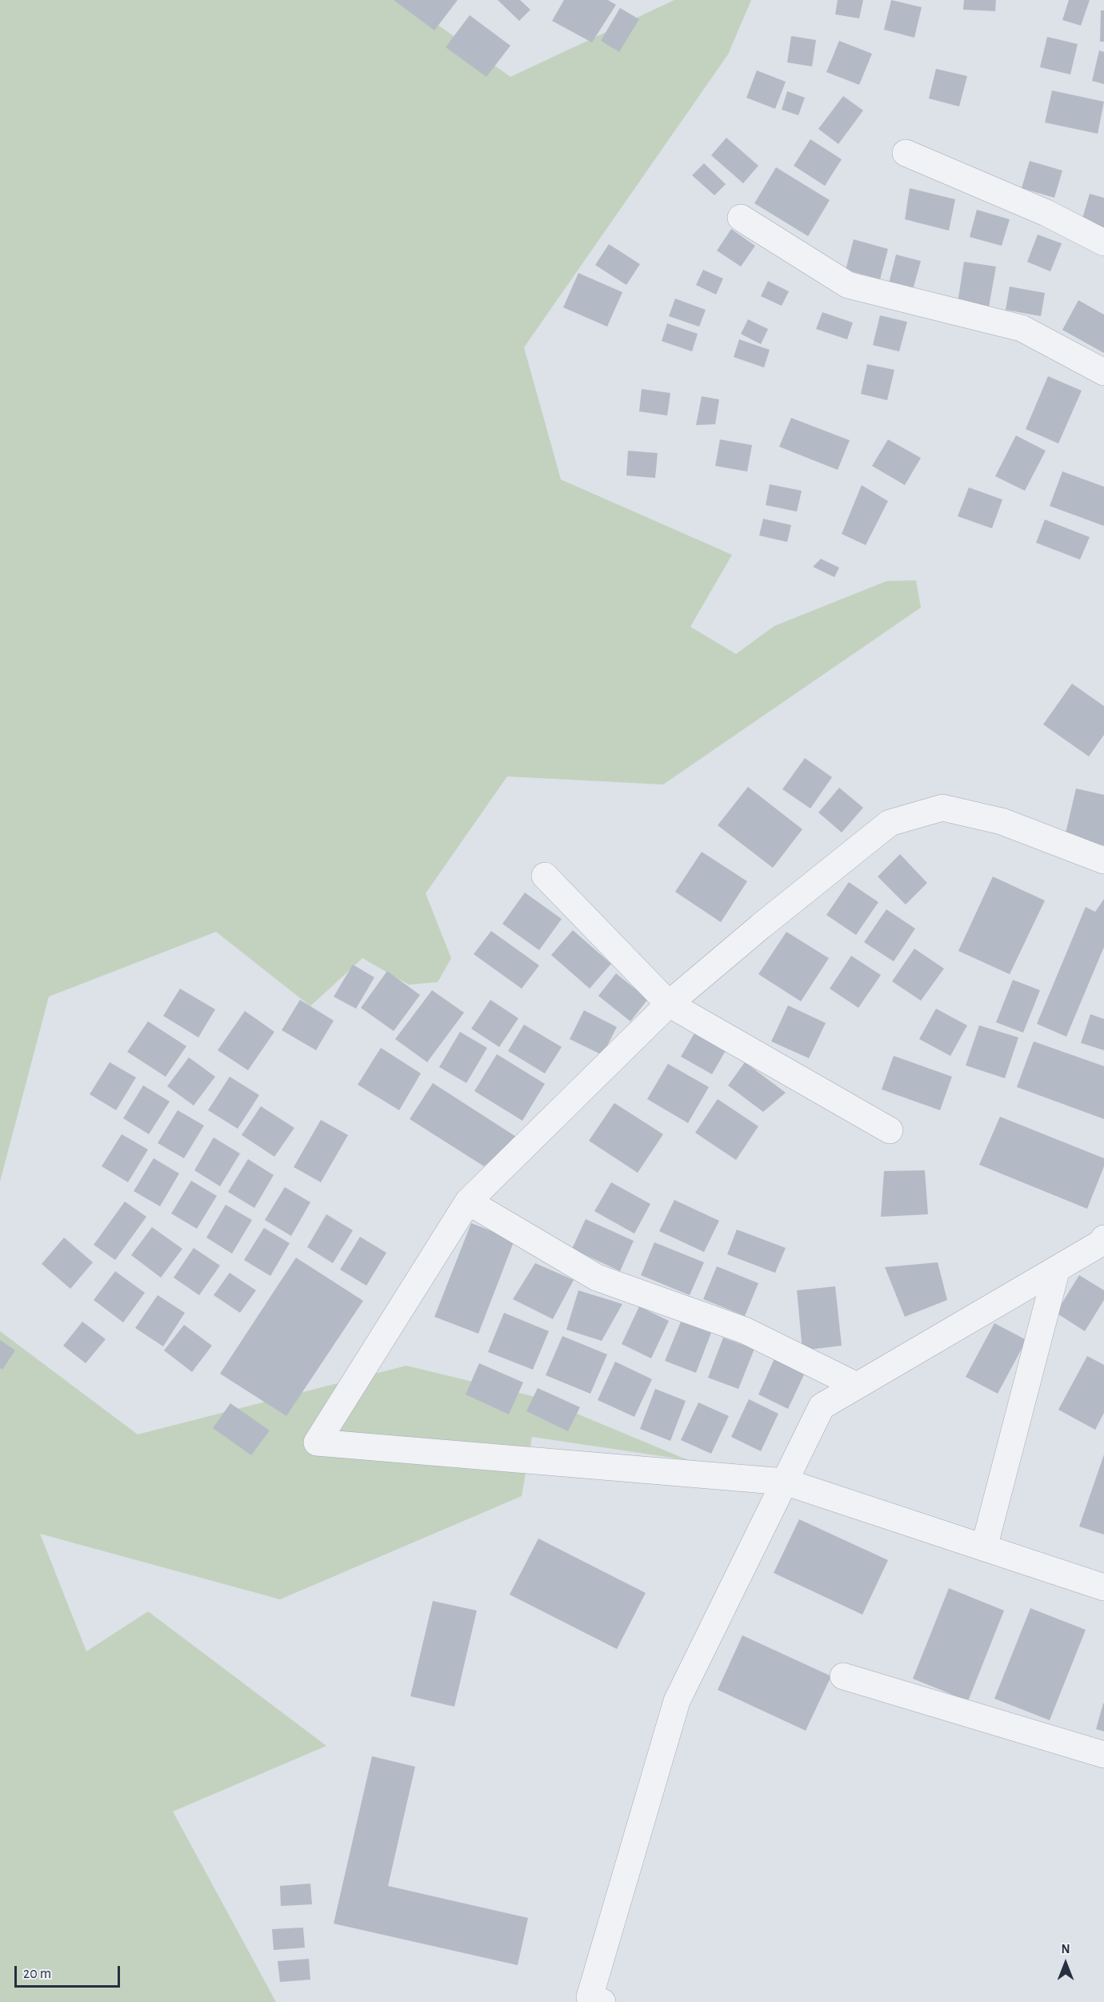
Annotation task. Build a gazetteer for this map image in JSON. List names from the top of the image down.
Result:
{
  "scale_bar": "20 m",
  "north": "top"
}
